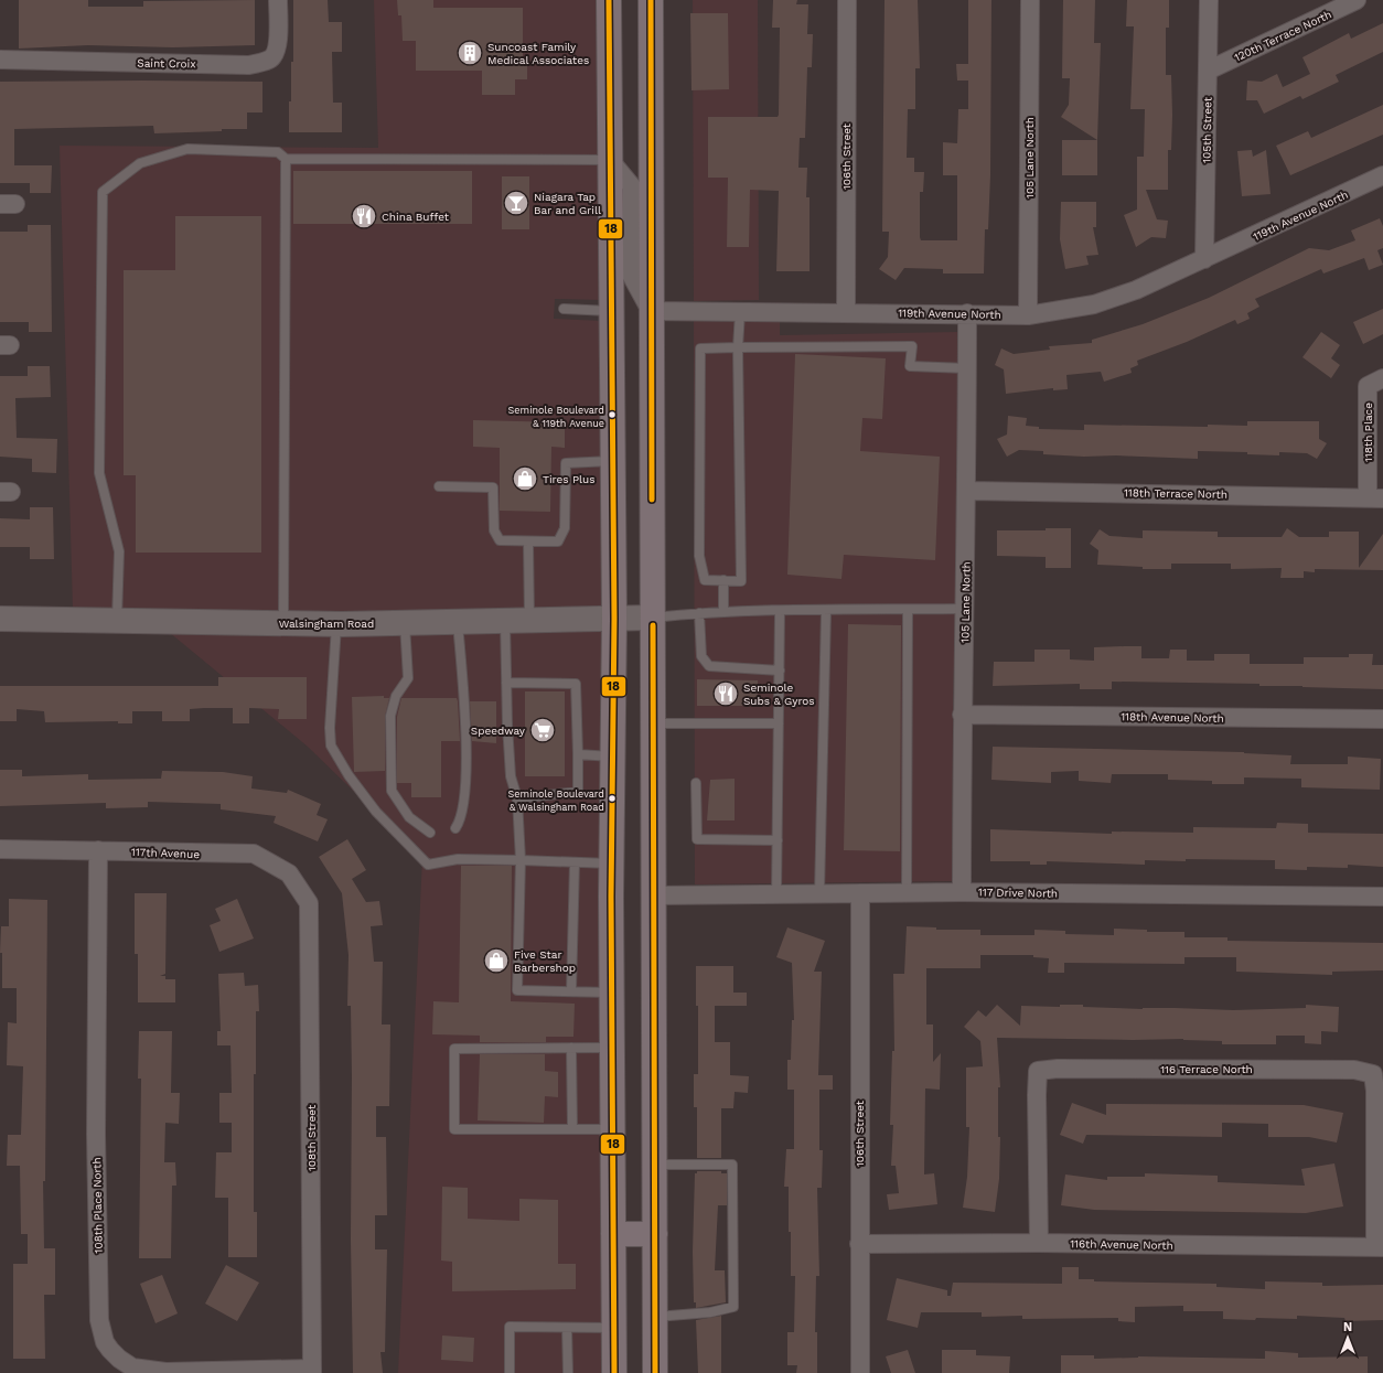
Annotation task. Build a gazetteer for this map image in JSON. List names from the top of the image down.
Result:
{
  "streets": {
    "street": [
      "120th Terrace North",
      "Saint Croix",
      "105th Street",
      "106th Street",
      "105 Lane North",
      "119th Avenue North",
      "118th Place",
      "118th Terrace North",
      "Walsingham Road",
      "118th Avenue North",
      "117th Avenue",
      "117 Drive North",
      "116 Terrace North",
      "108th Street",
      "108th Place North",
      "116th Avenue North"
    ]
  },
  "crossings": [
    ["120th Terrace North", "105th Street"],
    ["105th Street", "119th Avenue North"],
    ["106th Street", "119th Avenue North"],
    ["106th Street", "117 Drive North"],
    ["106th Street", "116th Avenue North"],
    ["105 Lane North", "119th Avenue North"],
    ["105 Lane North", "118th Terrace North"],
    ["105 Lane North", "118th Avenue North"],
    ["105 Lane North", "117 Drive North"],
    ["118th Place", "118th Terrace North"],
    ["117th Avenue", "108th Street"],
    ["117th Avenue", "108th Place North"],
    ["116 Terrace North", "116th Avenue North"],
    ["108th Street", "108th Place North"]
  ],
  "places": {
    "building": ["Suncoast Family Medical Associates"],
    "bar": ["Niagara Tap Bar and Grill"],
    "restaurant": ["China Buffet", "Seminole Subs & Gyros"],
    "other": ["Seminole Boulevard & 119th Avenue", "Seminole Boulevard & Walsingham Road"],
    "shop": ["Tires Plus", "Five Star Barbershop"],
    "supermarket": ["Speedway"]
  },
  "lines": ["transit line 18"],
  "north": "top"
}
